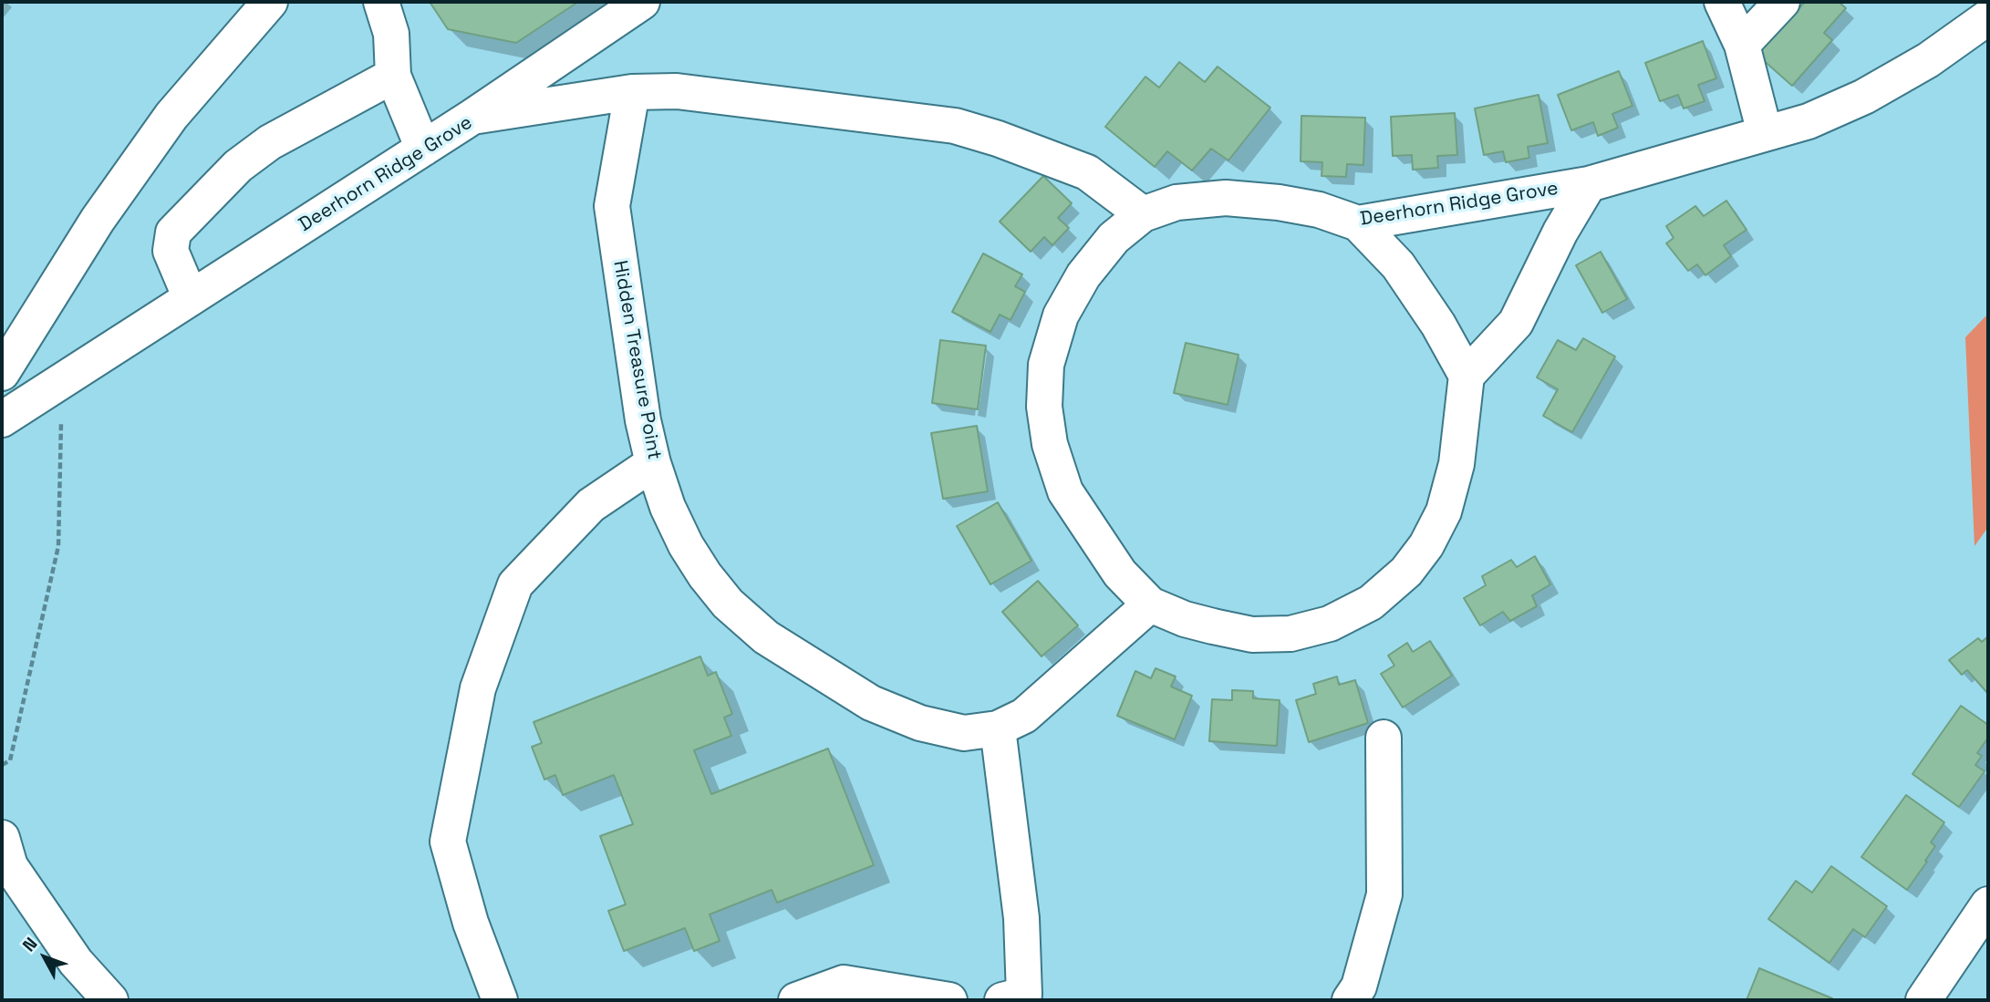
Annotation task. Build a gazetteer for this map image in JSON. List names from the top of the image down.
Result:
{
  "streets": {
    "street": ["Deerhorn Ridge Grove", "Hidden Treasure Point"]
  },
  "crossings": [
    ["Deerhorn Ridge Grove", "Hidden Treasure Point"]
  ],
  "north": "top left"
}
